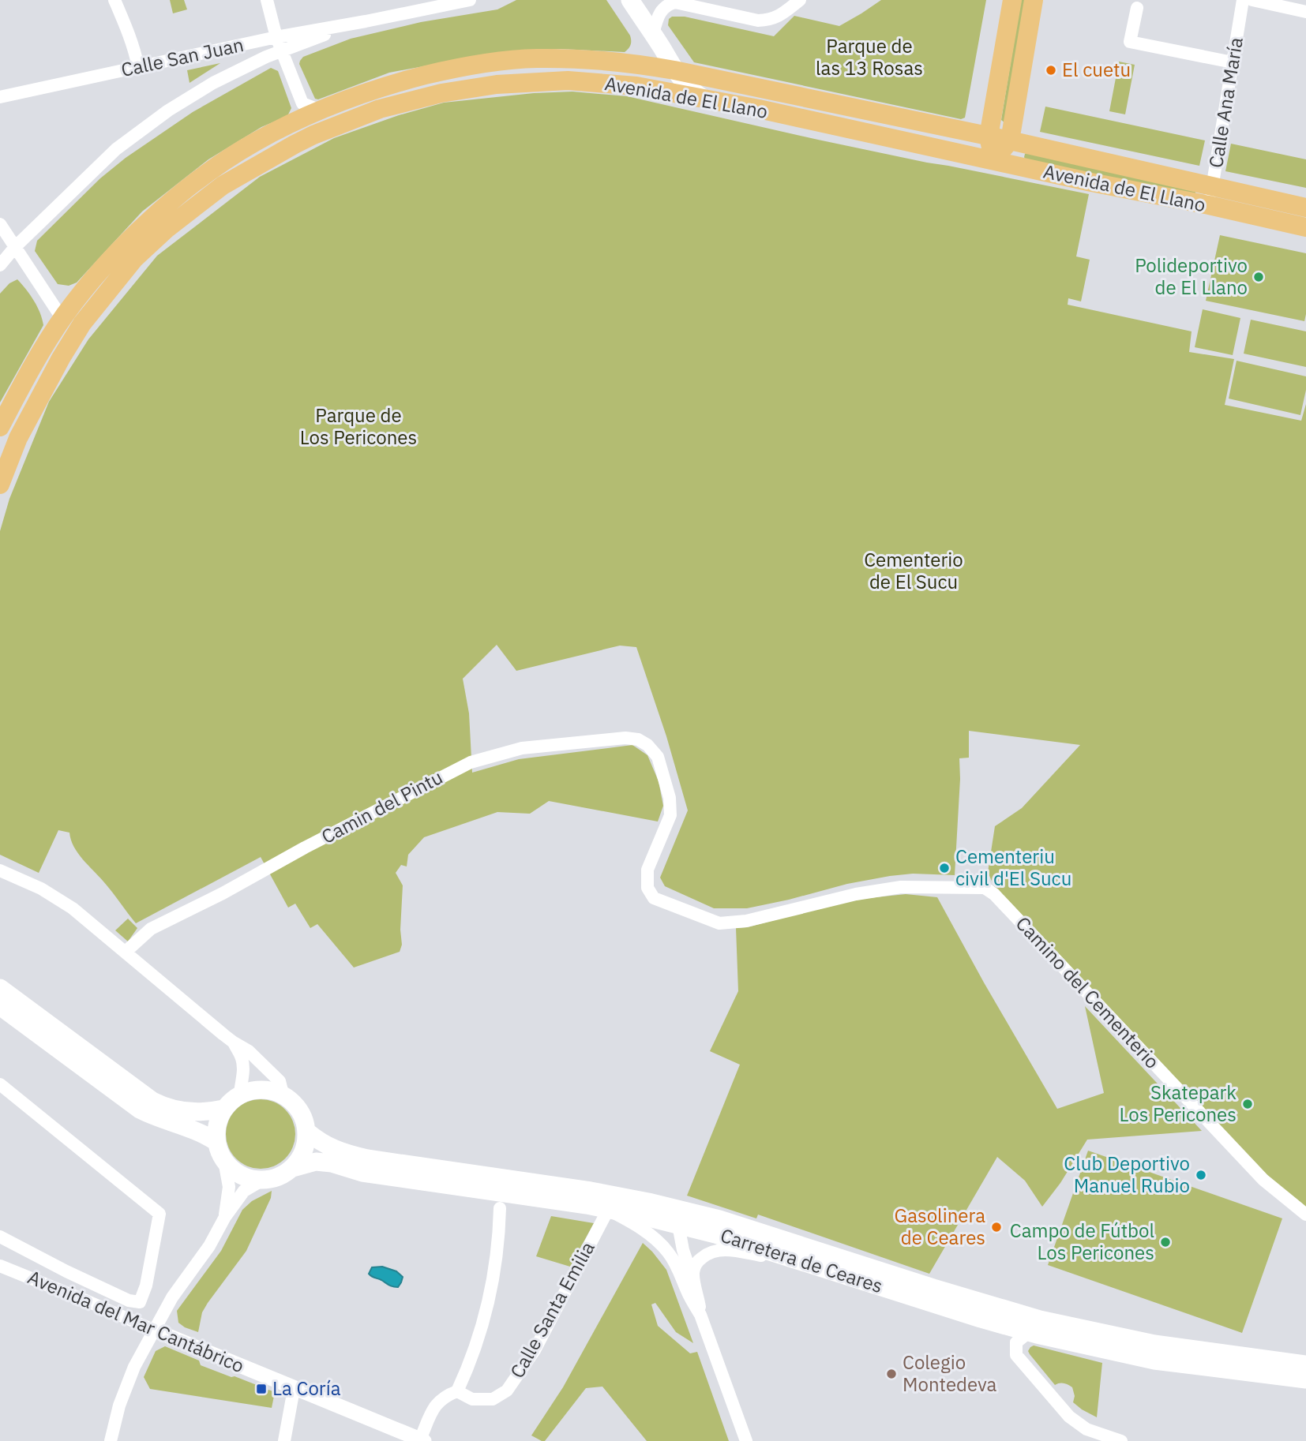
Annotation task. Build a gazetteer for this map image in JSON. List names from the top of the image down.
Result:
{
  "streets": {
    "main road": ["Avenida de El Llano", "Carretera de Ceares"],
    "street": [
      "Calle San Juan",
      "Calle Ana María",
      "Camin del Pintu",
      "Camino del Cementerio",
      "Calle Santa Emilia",
      "Avenida del Mar Cantábrico"
    ]
  },
  "crossings": [
    ["Avenida de El Llano", "Calle Ana María"],
    ["Camin del Pintu", "Camino del Cementerio"],
    ["Carretera de Ceares", "Calle Santa Emilia"]
  ],
  "parks": ["Parque de las 13 Rosas", "Parque de Los Pericones", "Cementerio de El Sucu"],
  "places": {
    "other": [
      "El cuetu",
      "Polideportivo de El Llano",
      "Cementeriu civil d'El Sucu",
      "Skatepark Los Pericones",
      "Club Deportivo Manuel Rubio",
      "Gasolinera de Ceares",
      "Campo de Fútbol Los Pericones",
      "Colegio Montedeva"
    ],
    "transit": ["La Coría"]
  }
}
